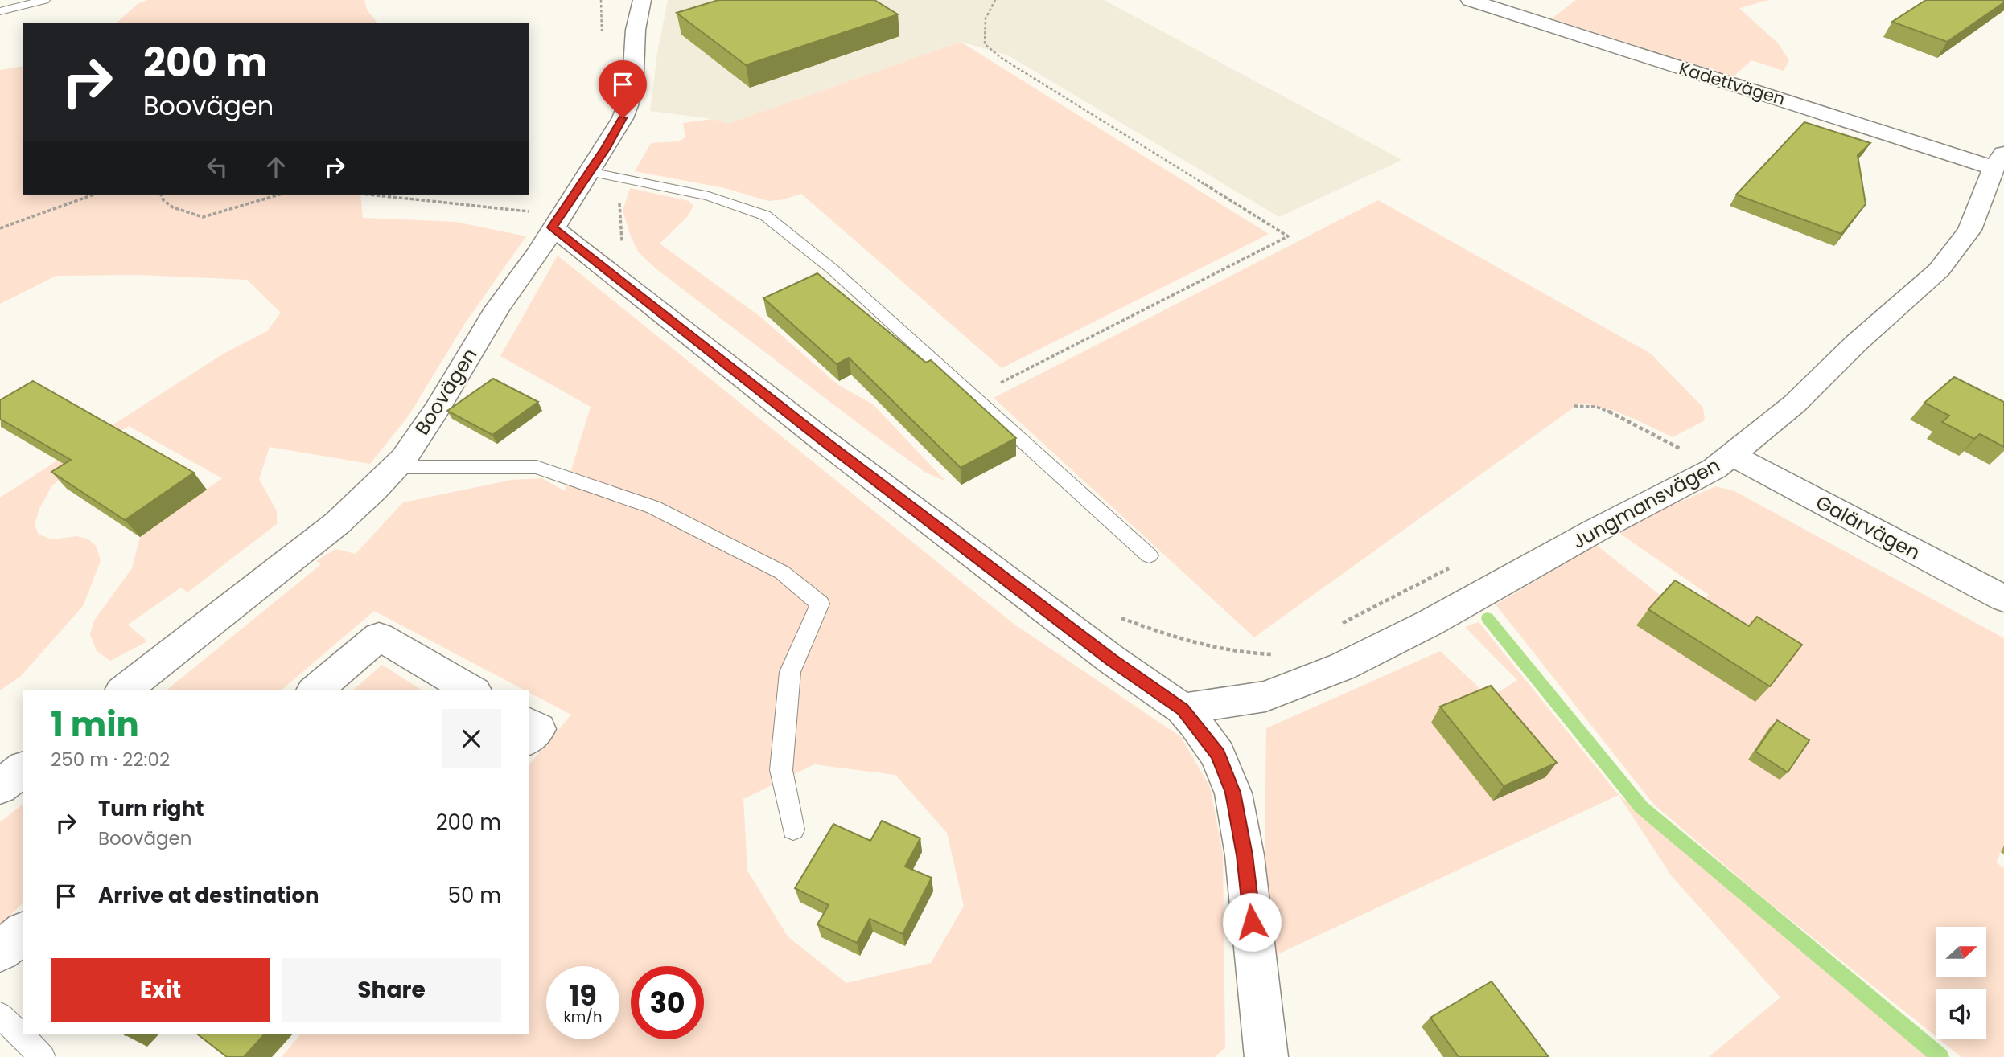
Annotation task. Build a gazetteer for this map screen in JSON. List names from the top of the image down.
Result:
{
  "streets": {
    "street": [
      "Kadettvägen",
      "Boovägen",
      "Jungmansvägen",
      "Galärvägen"
    ]
  },
  "crossings": [
    ["Kadettvägen", "Jungmansvägen"],
    ["Jungmansvägen", "Galärvägen"]
  ],
  "north": "right",
  "page": {
    "turn": ["200 m", "Boovägen"],
    "heading": ["1 min", "250 m · 22:02"],
    "list": [
      {
        "name": "Turn right",
        "note": "Boovägen",
        "value": "200 m"
      },
      {
        "name": "Arrive at destination",
        "value": "50 m"
      }
    ],
    "buttons": ["Exit", "Share"],
    "speed": "19 km/h",
    "limit": "30"
  }
}
